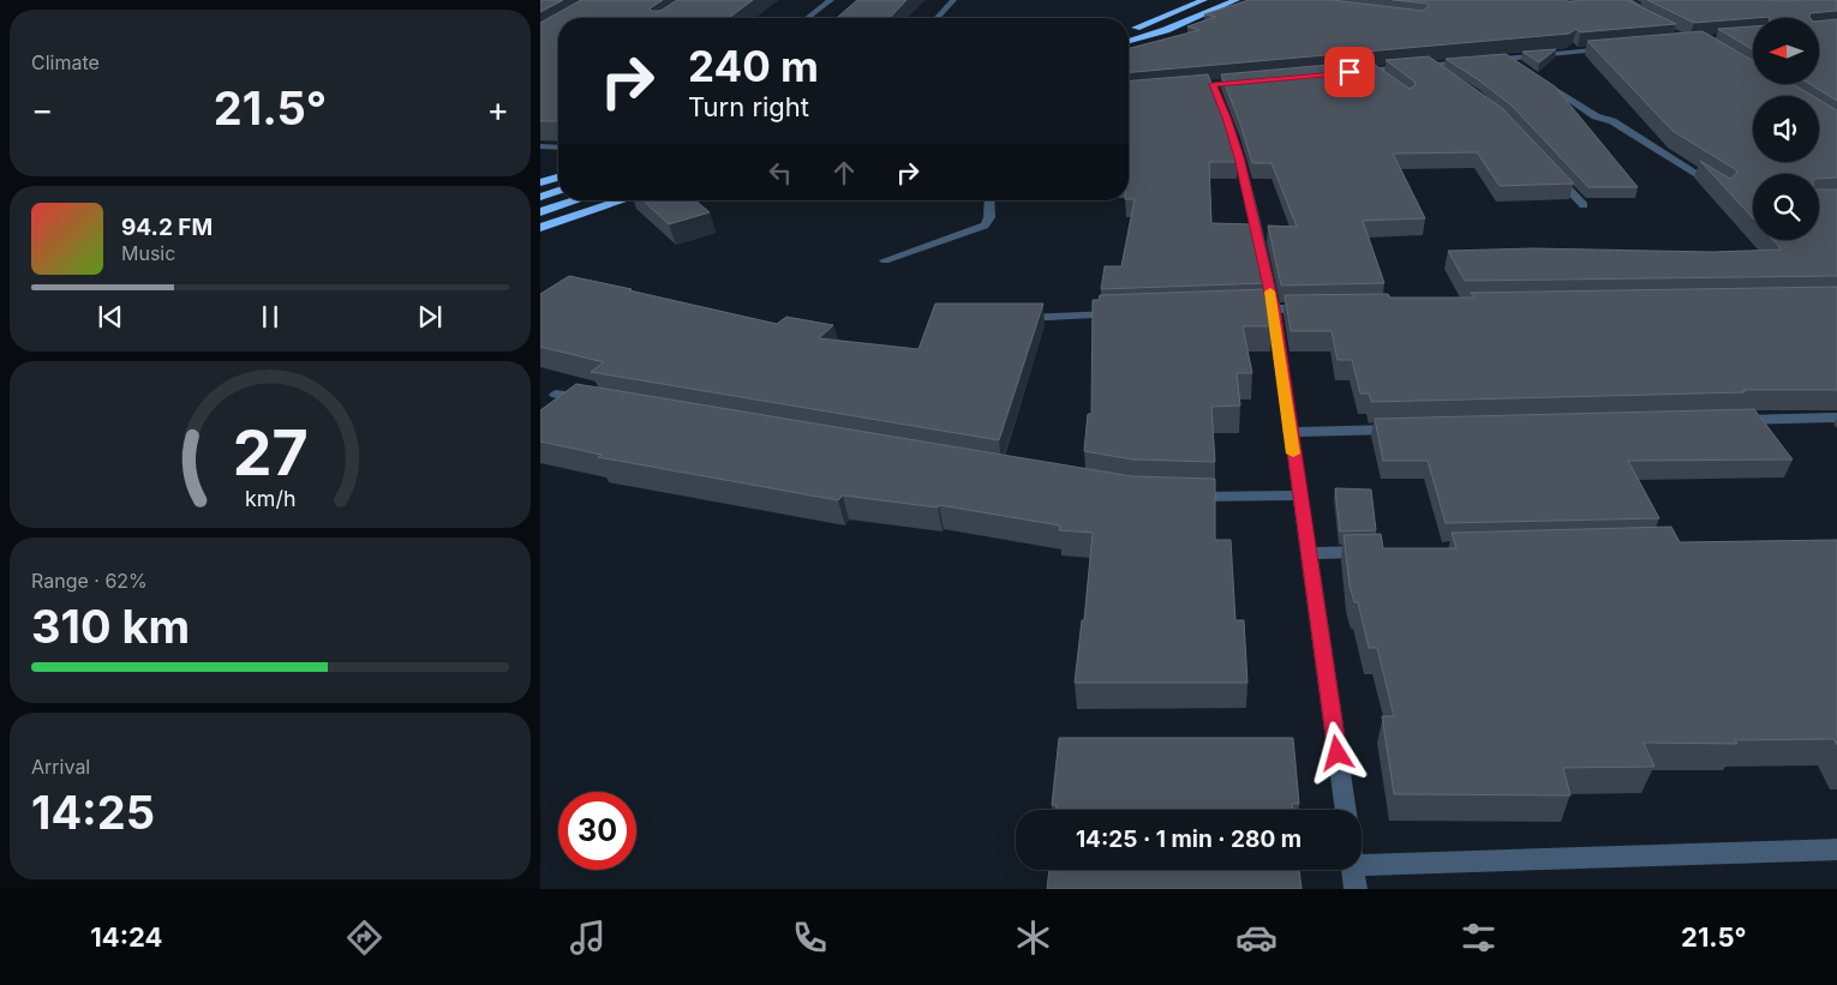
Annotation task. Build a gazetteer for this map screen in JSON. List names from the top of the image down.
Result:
{
  "north": "left",
  "page": {
    "tile": [
      "Climate",
      ["Range · 62%", "310 km"],
      ["Arrival", "14:25"]
    ],
    "turn": ["240 m", "Turn right"],
    "heat": ["−", "21.5°", "+"],
    "song": ["94.2 FM", "Music"],
    "limit": "30",
    "trip": "14:25 · 1 min · 280 m",
    "tabs": ["14:24", "21.5°"],
    "gauge": ["27", "km/h"]
  }
}
